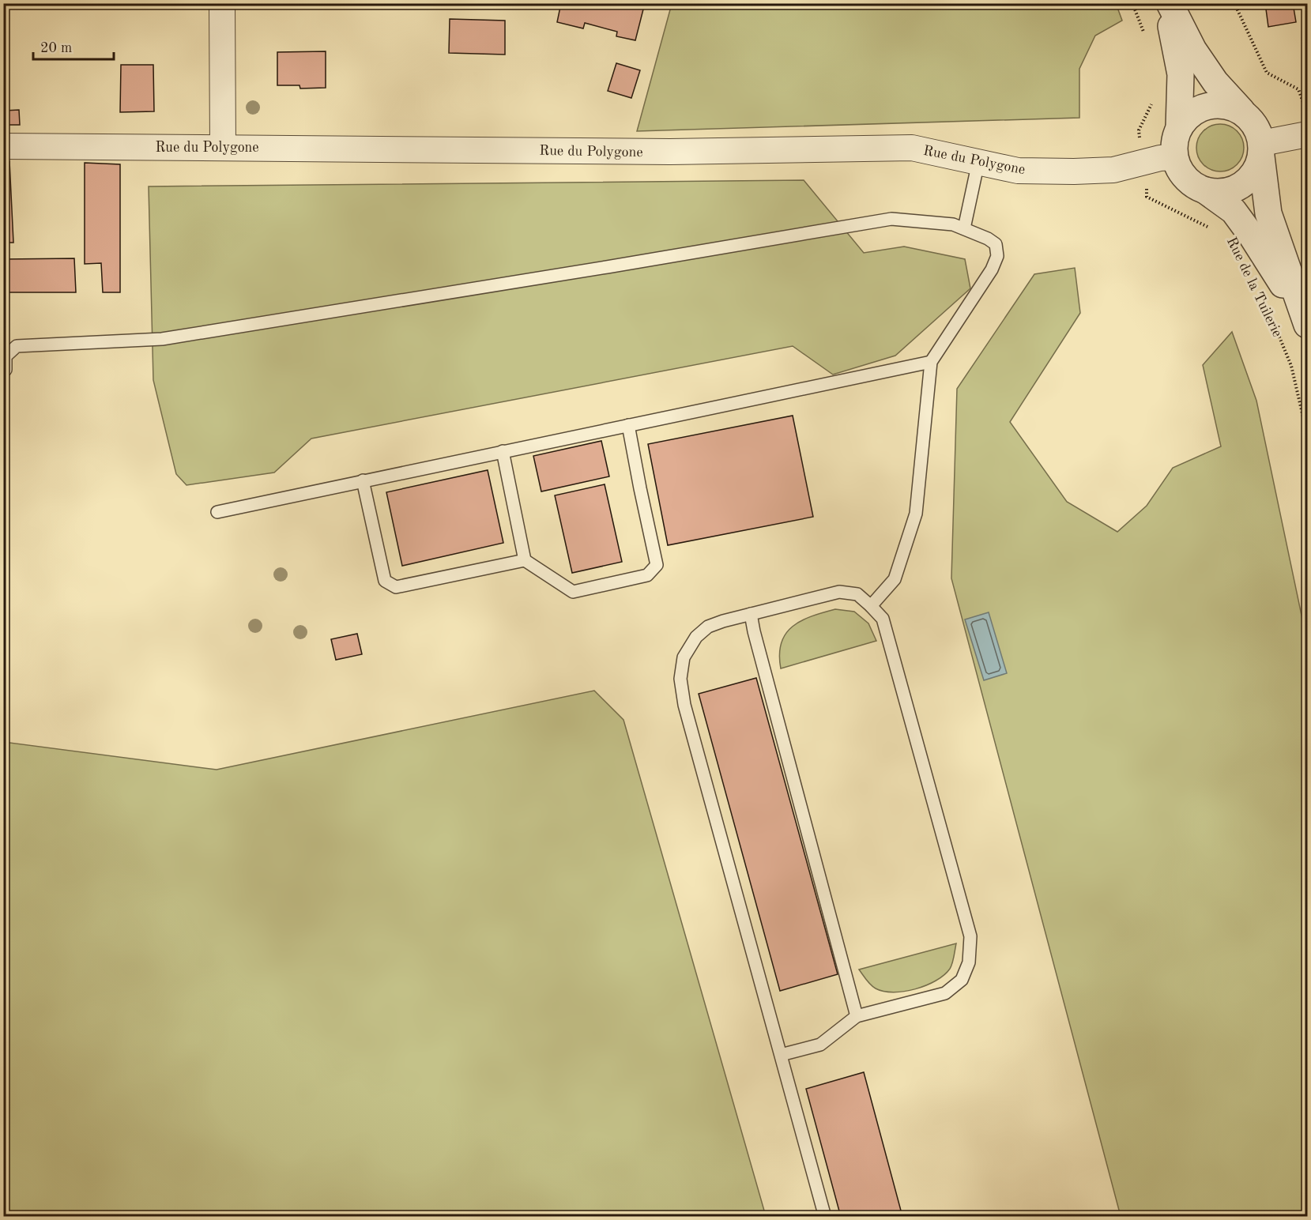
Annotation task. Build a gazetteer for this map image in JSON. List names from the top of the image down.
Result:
{
  "streets": {
    "street": ["Rue du Polygone", "Rue de la Tuilerie"]
  },
  "crossings": [
    ["Rue du Polygone", "Rue de la Tuilerie"]
  ],
  "scale_bar": "20 m"
}
